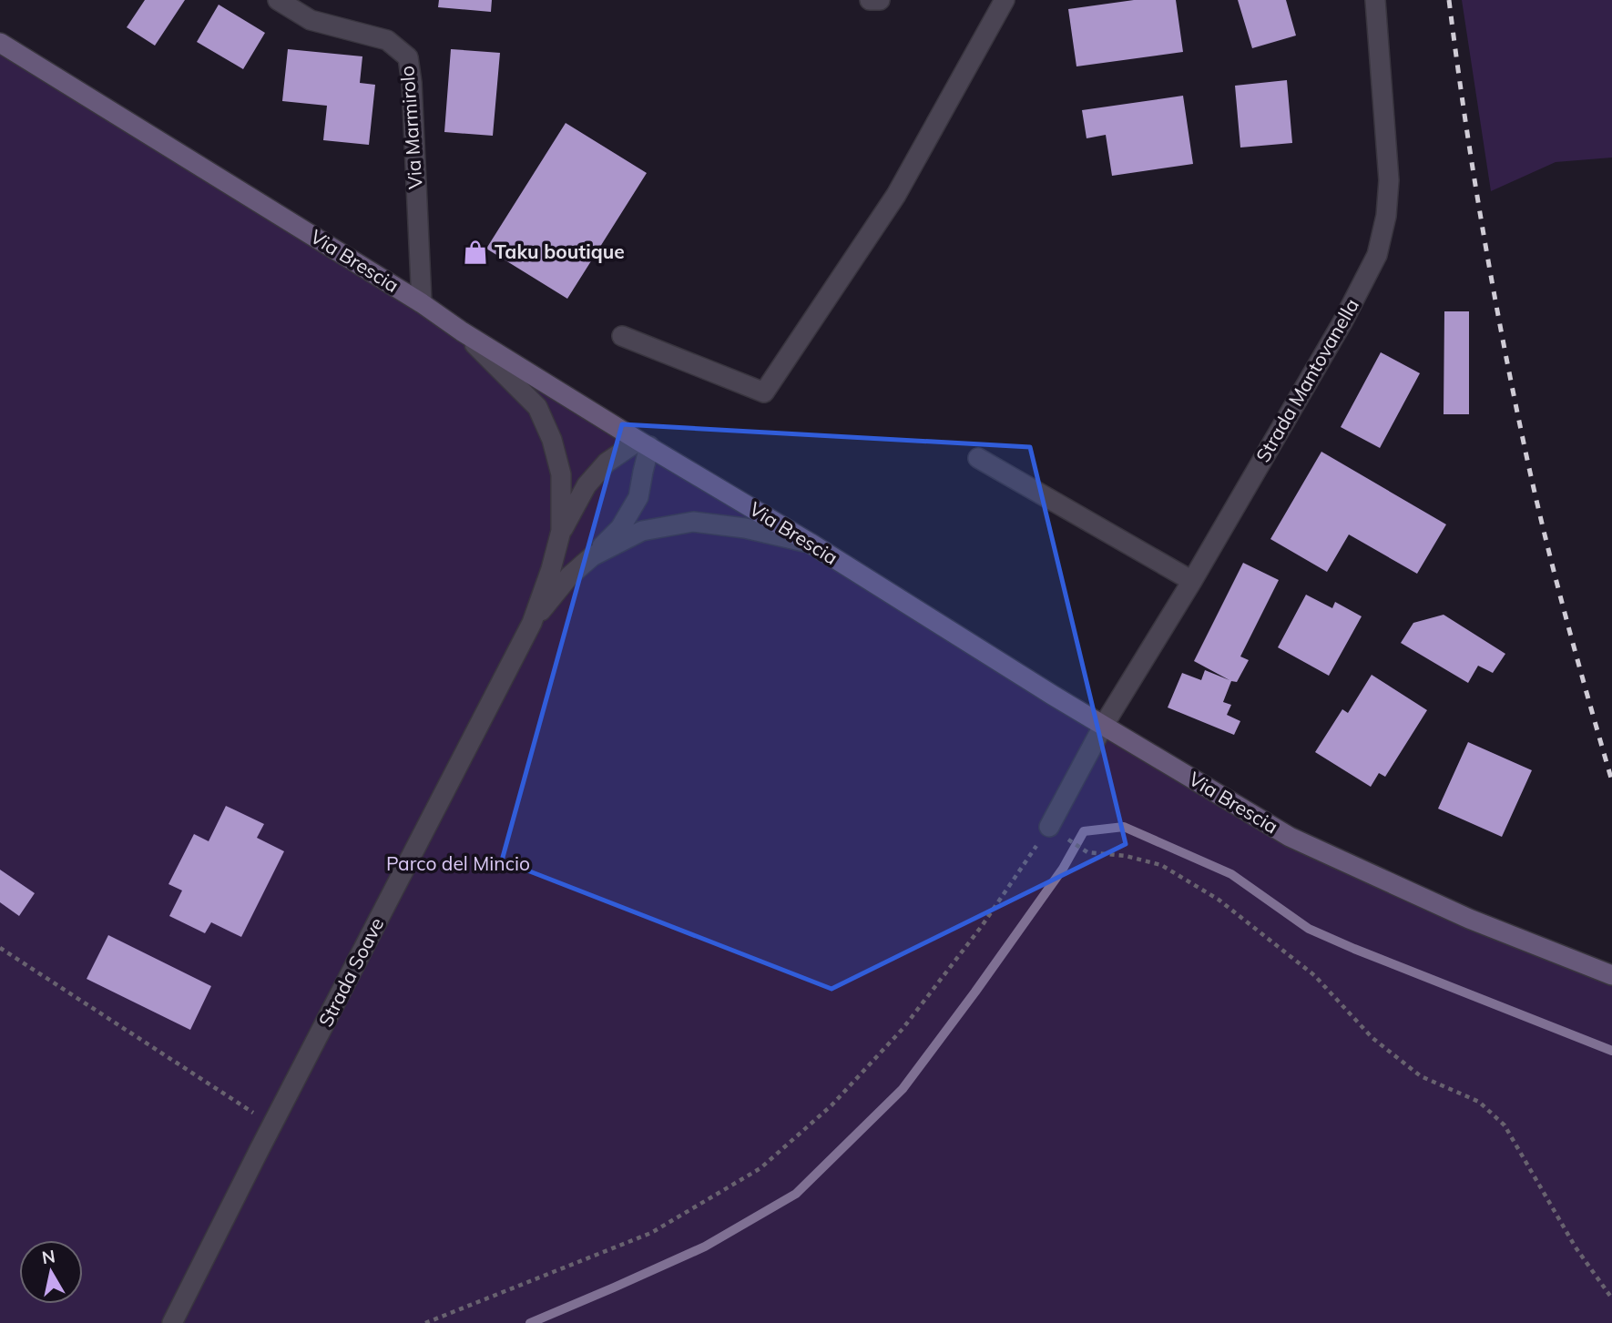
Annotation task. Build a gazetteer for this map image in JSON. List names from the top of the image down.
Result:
{
  "streets": {
    "main road": ["Via Brescia"],
    "street": ["Via Marmirolo", "Strada Mantovanella", "Strada Soave"]
  },
  "crossings": [
    ["Via Marmirolo", "Via Brescia"],
    ["Via Brescia", "Strada Mantovanella"]
  ],
  "parks": ["Parco del Mincio"],
  "places": {
    "shop": ["Taku boutique"]
  },
  "north": "top"
}
